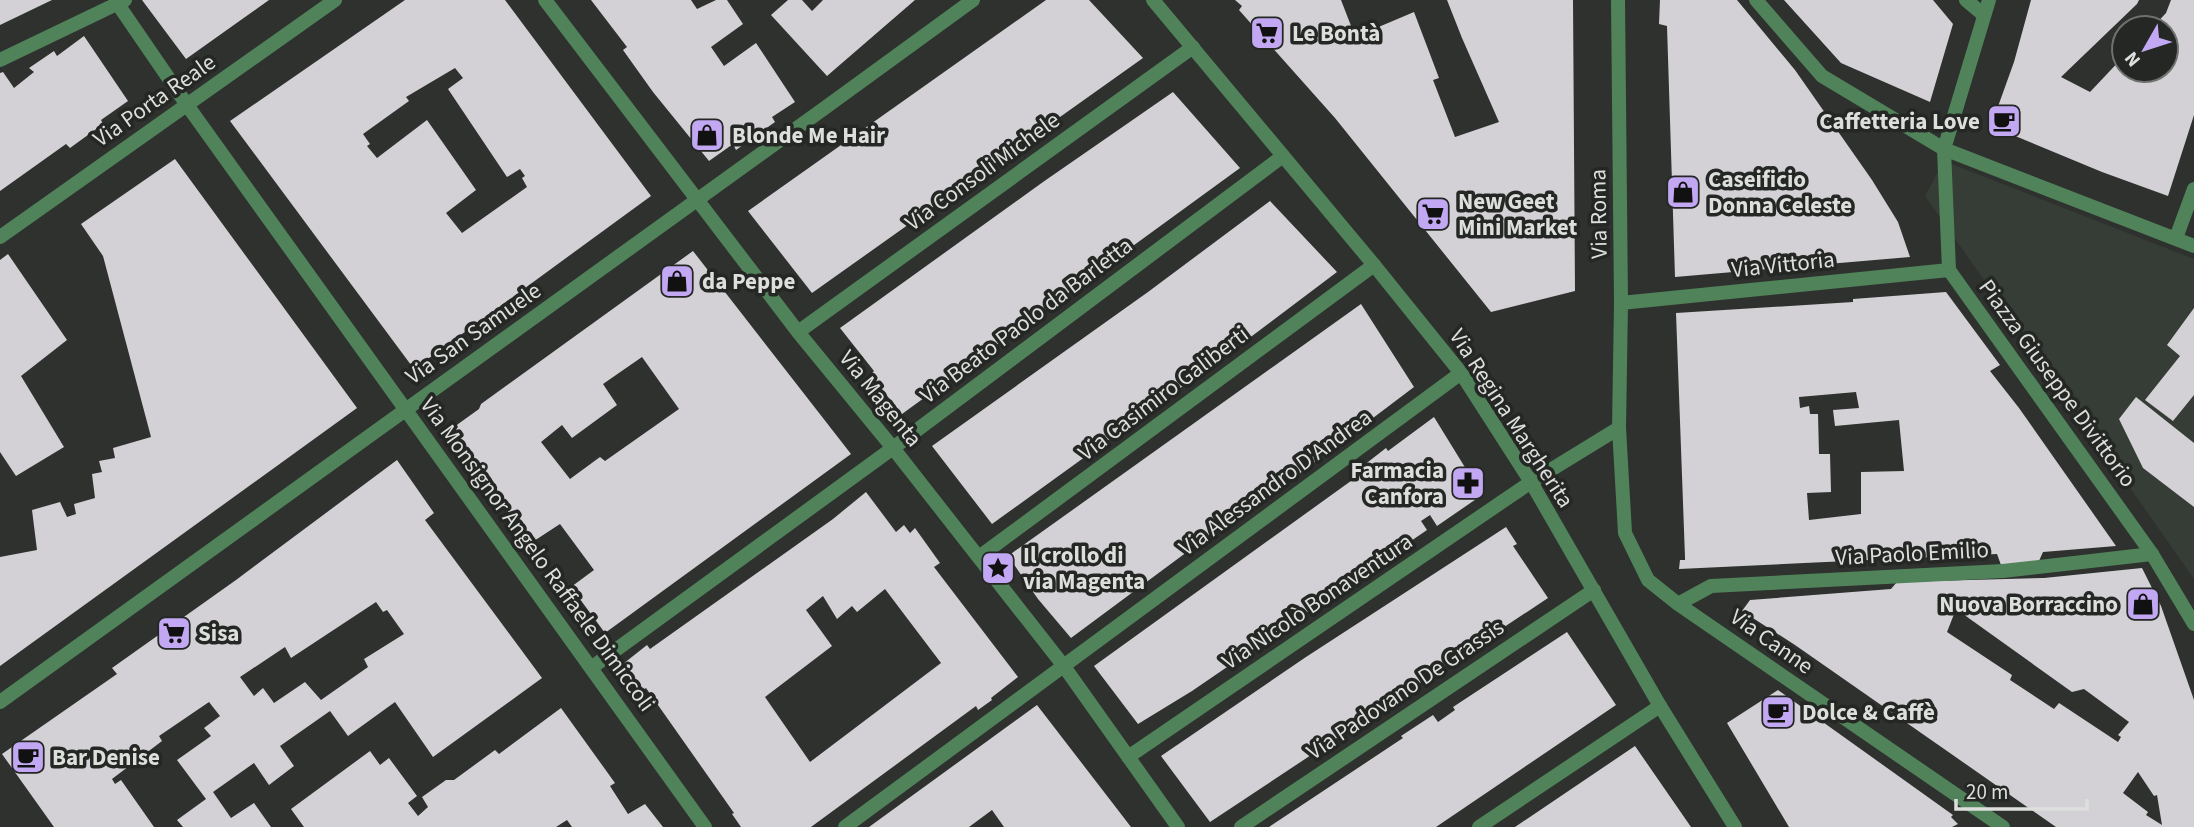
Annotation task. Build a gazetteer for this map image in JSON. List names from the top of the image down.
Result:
{
  "streets": {
    "street": [
      "Via Porta Reale",
      "Via Consoli Michele",
      "Via Roma",
      "Via Vittoria",
      "Via Beato Paolo da Barletta",
      "Via San Samuele",
      "Piazza Giuseppe Divittorio",
      "Via Casimiro Galiberti",
      "Via Magenta",
      "Via Regina Margherita",
      "Via Alessandro D'Andrea",
      "Via Paolo Emilio",
      "Via Monsignor Angelo Raffaele Dimiccoli",
      "Via Nicolò Bonaventura",
      "Via Canne",
      "Via Padovano De Grassis"
    ]
  },
  "crossings": [
    ["Via Porta Reale", "Via Monsignor Angelo Raffaele Dimiccoli"],
    ["Via Consoli Michele", "Via Magenta"],
    ["Via Consoli Michele", "Via Regina Margherita"],
    ["Via Roma", "Via Vittoria"],
    ["Via Roma", "Via Nicolò Bonaventura"],
    ["Via Roma", "Via Canne"],
    ["Via Vittoria", "Piazza Giuseppe Divittorio"],
    ["Via Beato Paolo da Barletta", "Via Magenta"],
    ["Via Beato Paolo da Barletta", "Via Regina Margherita"],
    ["Via Beato Paolo da Barletta", "Via Monsignor Angelo Raffaele Dimiccoli"],
    ["Via San Samuele", "Via Magenta"],
    ["Via San Samuele", "Via Monsignor Angelo Raffaele Dimiccoli"],
    ["Piazza Giuseppe Divittorio", "Via Paolo Emilio"],
    ["Via Casimiro Galiberti", "Via Magenta"],
    ["Via Casimiro Galiberti", "Via Regina Margherita"],
    ["Via Magenta", "Via Alessandro D'Andrea"],
    ["Via Magenta", "Via Nicolò Bonaventura"],
    ["Via Regina Margherita", "Via Alessandro D'Andrea"],
    ["Via Regina Margherita", "Via Nicolò Bonaventura"],
    ["Via Regina Margherita", "Via Padovano De Grassis"],
    ["Via Paolo Emilio", "Via Canne"],
    ["Via Nicolò Bonaventura", "Via Canne"]
  ],
  "places": {
    "supermarket": ["Le Bontà", "New Geet Mini Market", "Sisa"],
    "cafe": ["Caffetteria Love", "Dolce & Caffè", "Bar Denise"],
    "shop": [
      "Blonde Me Hair",
      "Caseificio Donna Celeste",
      "da Peppe",
      "Nuova Borraccino"
    ],
    "pharmacy": ["Farmacia Canfora"],
    "place": ["Il crollo di via Magenta"]
  },
  "scale_bar": "20 m",
  "north": "bottom left"
}
